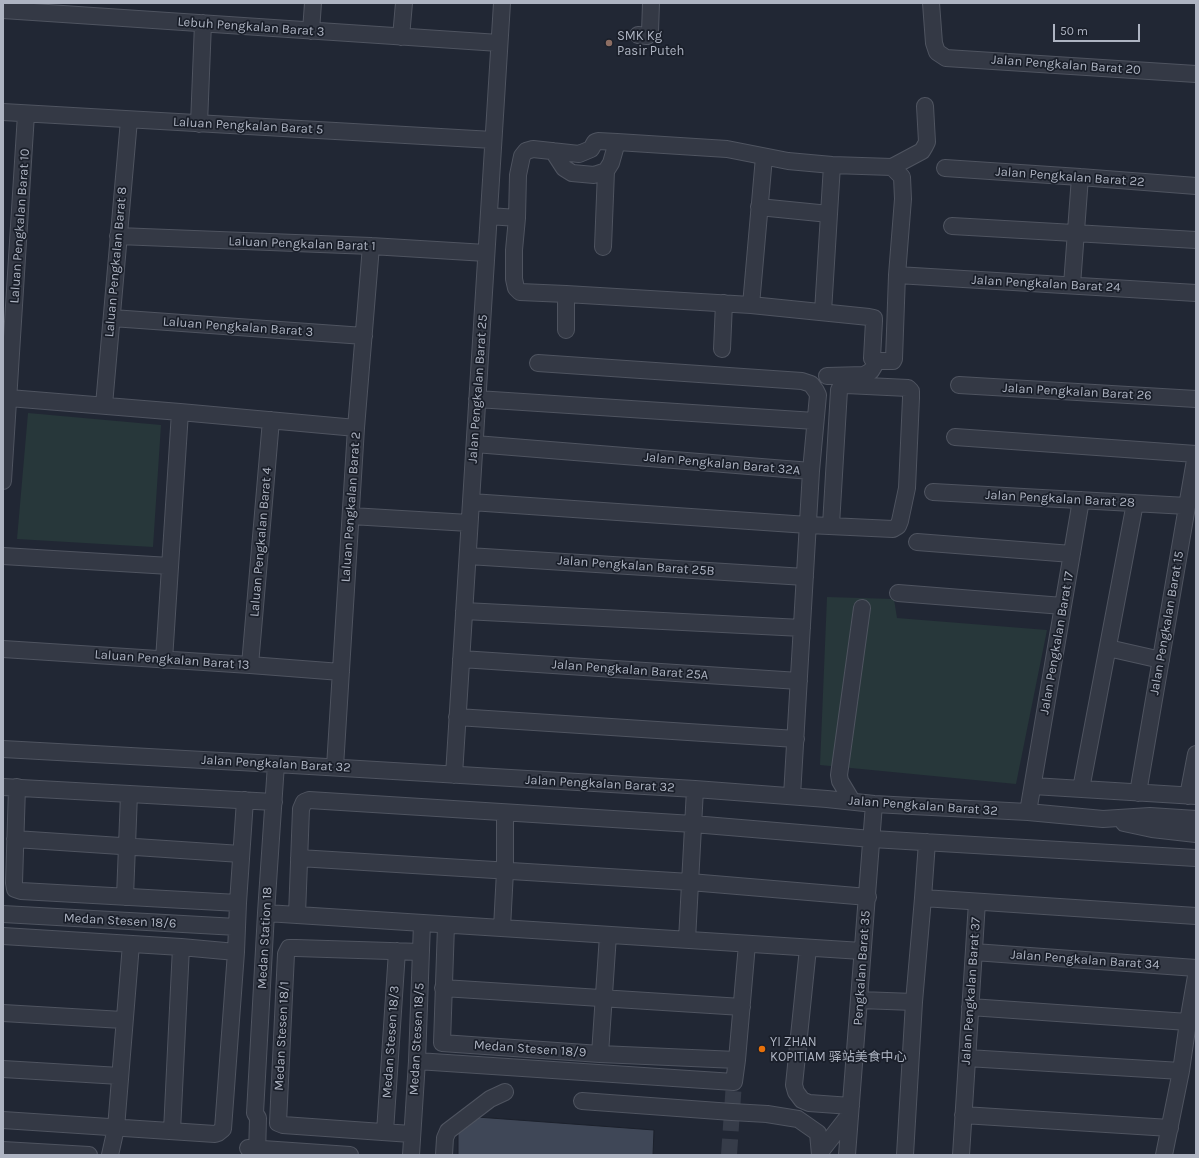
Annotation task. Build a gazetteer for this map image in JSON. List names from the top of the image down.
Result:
{
  "streets": {
    "street": [
      "Lebuh Pengkalan Barat 3",
      "Jalan Pengkalan Barat 20",
      "Laluan Pengkalan Barat 5",
      "Jalan Pengkalan Barat 22",
      "Laluan Pengkalan Barat 10",
      "Laluan Pengkalan Barat 1",
      "Laluan Pengkalan Barat 8",
      "Jalan Pengkalan Barat 24",
      "Laluan Pengkalan Barat 3",
      "Jalan Pengkalan Barat 25",
      "Jalan Pengkalan Barat 26",
      "Jalan Pengkalan Barat 32A",
      "Jalan Pengkalan Barat 28",
      "Laluan Pengkalan Barat 2",
      "Laluan Pengkalan Barat 4",
      "Jalan Pengkalan Barat 25B",
      "Jalan Pengkalan Barat 15",
      "Jalan Pengkalan Barat 17",
      "Laluan Pengkalan Barat 13",
      "Jalan Pengkalan Barat 25A",
      "Jalan Pengkalan Barat 32",
      "Medan Stesen 18/6",
      "Medan Station 18",
      "Jalan Pengkalan Barat 34",
      "Pengkalan Barat 35",
      "Jalan Pengkalan Barat 37",
      "Medan Stesen 18/1",
      "Medan Stesen 18/5",
      "Medan Stesen 18/3",
      "Medan Stesen 18/9"
    ]
  },
  "crossings": [
    ["Lebuh Pengkalan Barat 3", "Jalan Pengkalan Barat 25"],
    ["Laluan Pengkalan Barat 5", "Laluan Pengkalan Barat 10"],
    ["Laluan Pengkalan Barat 5", "Laluan Pengkalan Barat 8"],
    ["Laluan Pengkalan Barat 5", "Jalan Pengkalan Barat 25"],
    ["Laluan Pengkalan Barat 1", "Laluan Pengkalan Barat 8"],
    ["Laluan Pengkalan Barat 1", "Jalan Pengkalan Barat 25"],
    ["Laluan Pengkalan Barat 1", "Laluan Pengkalan Barat 2"],
    ["Laluan Pengkalan Barat 8", "Laluan Pengkalan Barat 3"],
    ["Laluan Pengkalan Barat 3", "Laluan Pengkalan Barat 2"],
    ["Jalan Pengkalan Barat 25", "Jalan Pengkalan Barat 32A"],
    ["Jalan Pengkalan Barat 25", "Jalan Pengkalan Barat 25B"],
    ["Jalan Pengkalan Barat 25", "Jalan Pengkalan Barat 25A"],
    ["Jalan Pengkalan Barat 25", "Jalan Pengkalan Barat 32"],
    ["Jalan Pengkalan Barat 32A", "Jalan Pengkalan Barat 25B"],
    ["Jalan Pengkalan Barat 32A", "Jalan Pengkalan Barat 25A"],
    ["Jalan Pengkalan Barat 32A", "Jalan Pengkalan Barat 32"],
    ["Jalan Pengkalan Barat 28", "Jalan Pengkalan Barat 15"],
    ["Jalan Pengkalan Barat 28", "Jalan Pengkalan Barat 17"],
    ["Laluan Pengkalan Barat 2", "Laluan Pengkalan Barat 13"],
    ["Laluan Pengkalan Barat 2", "Jalan Pengkalan Barat 32"],
    ["Laluan Pengkalan Barat 4", "Laluan Pengkalan Barat 13"],
    ["Jalan Pengkalan Barat 17", "Jalan Pengkalan Barat 32"],
    ["Jalan Pengkalan Barat 32", "Medan Station 18"],
    ["Jalan Pengkalan Barat 32", "Pengkalan Barat 35"],
    ["Jalan Pengkalan Barat 34", "Jalan Pengkalan Barat 37"],
    ["Medan Stesen 18/1", "Medan Stesen 18/5"],
    ["Medan Stesen 18/1", "Medan Stesen 18/3"],
    ["Medan Stesen 18/5", "Medan Stesen 18/9"]
  ],
  "places": ["SMK Kg Pasir Puteh", "YI ZHAN KOPITIAM 驿站美食中心"],
  "scale_bar": "50 m"
}
